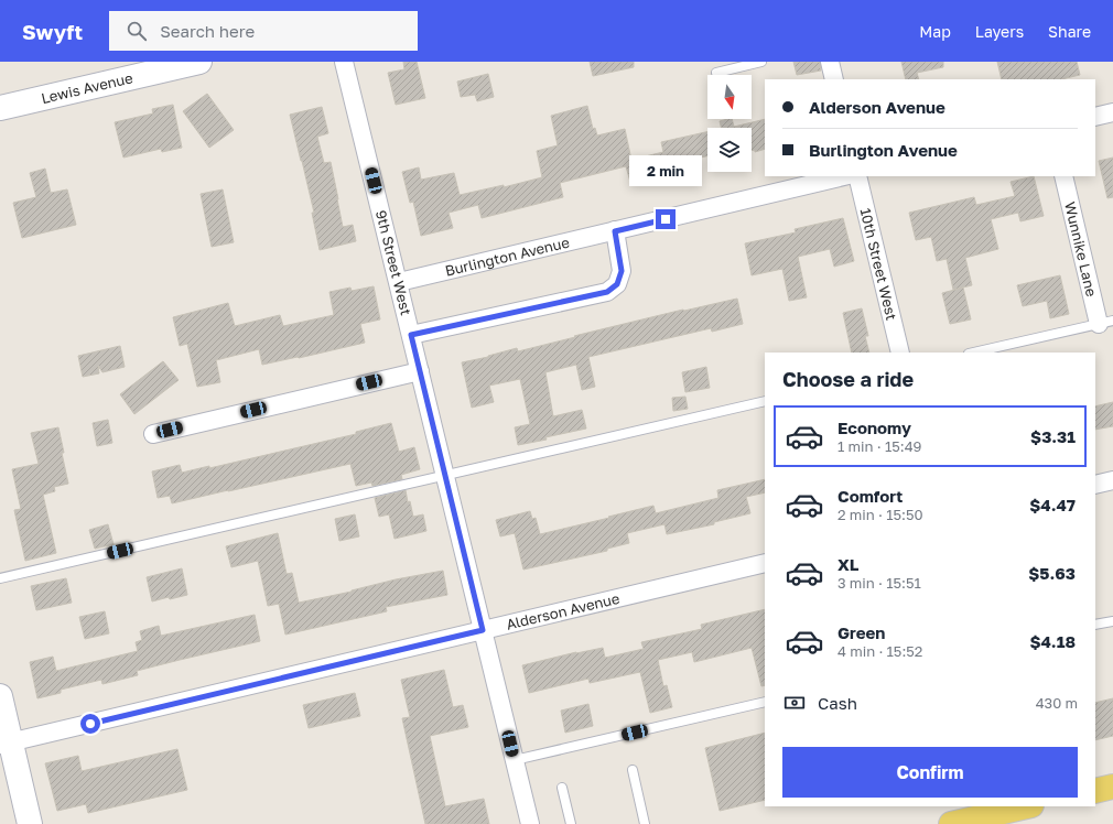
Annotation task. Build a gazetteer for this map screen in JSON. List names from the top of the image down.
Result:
{
  "streets": {
    "street": [
      "Lewis Avenue",
      "Wunnike Lane",
      "Burlington Avenue",
      "9th Street West",
      "10th Street West",
      "Alderson Avenue"
    ]
  },
  "crossings": [
    ["Burlington Avenue", "9th Street West"],
    ["9th Street West", "Alderson Avenue"]
  ],
  "north": "bottom",
  "page": {
    "header": "Swyft",
    "search": "Search here",
    "nav": ["Map", "Layers", "Share"],
    "banner": ["Alderson Avenue", "Burlington Avenue"],
    "bubble": "2 min",
    "heading": "Choose a ride",
    "list": [
      {
        "name": "Economy",
        "note": "1 min · 15:49",
        "value": "$3.31"
      },
      {
        "name": "Comfort",
        "note": "2 min · 15:50",
        "value": "$4.47"
      },
      {
        "name": "XL",
        "note": "3 min · 15:51",
        "value": "$5.63"
      },
      {
        "name": "Green",
        "note": "4 min · 15:52",
        "value": "$4.18"
      }
    ],
    "pay": ["Cash", "430 m"],
    "buttons": "Confirm"
  }
}
